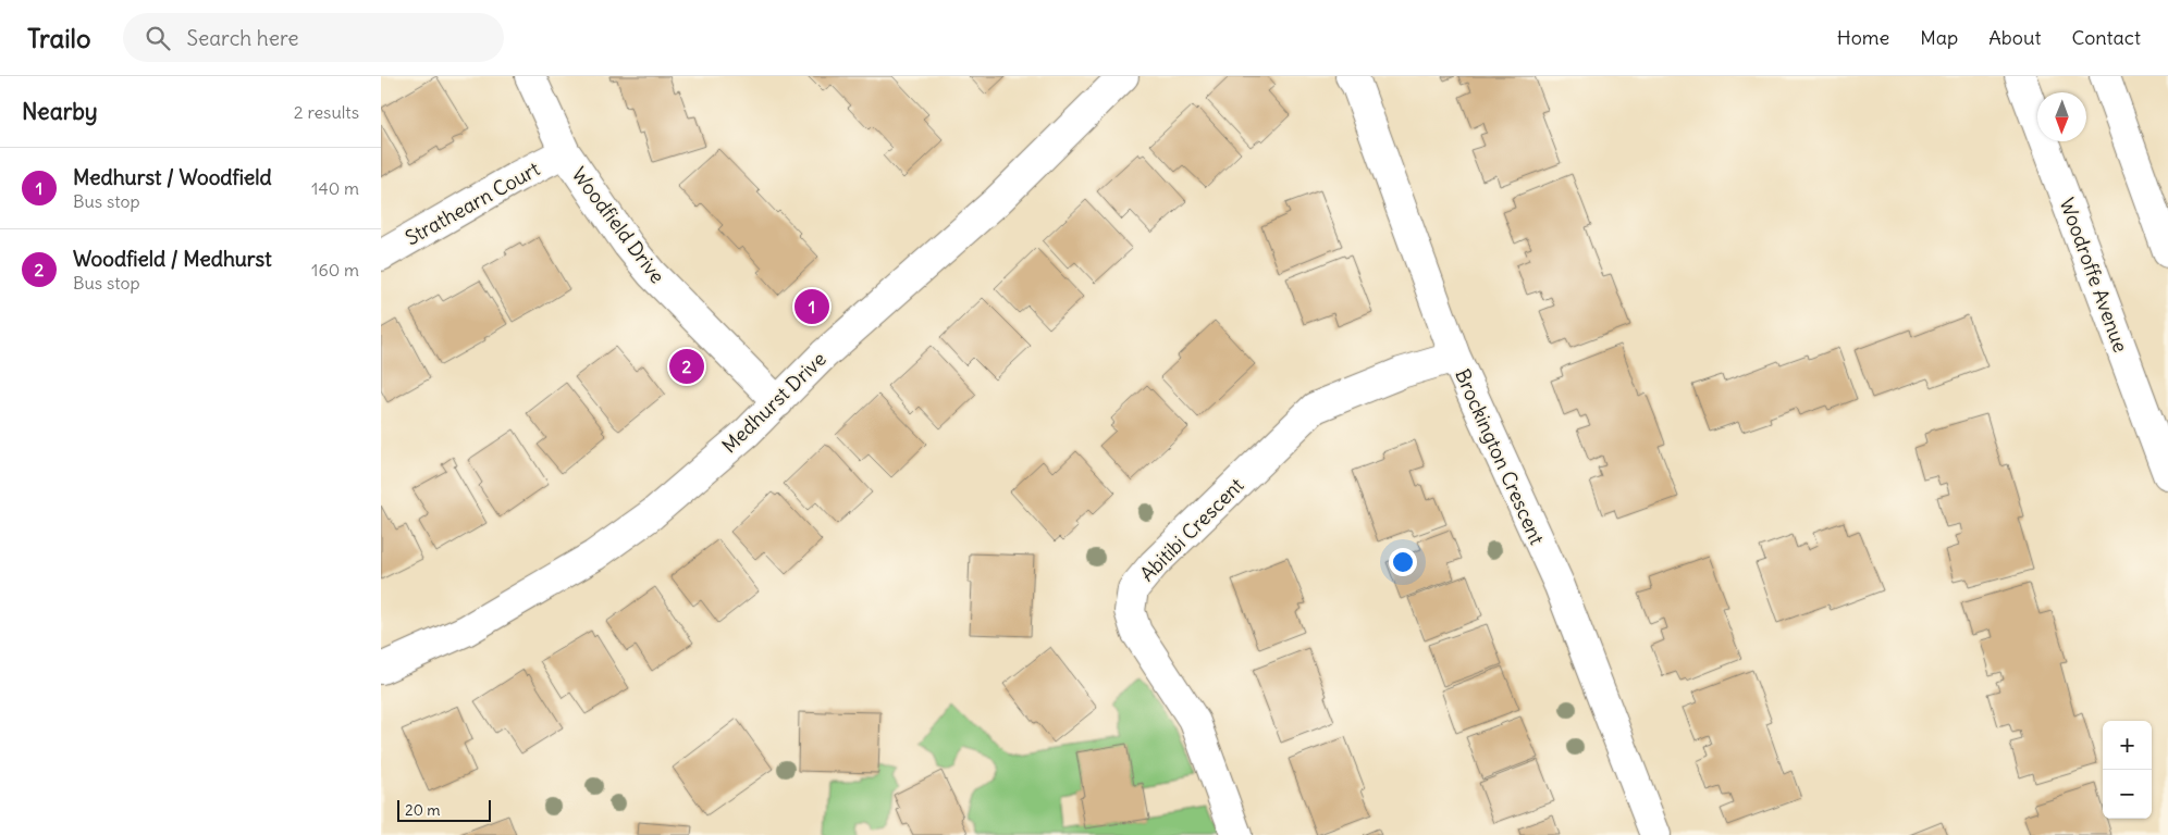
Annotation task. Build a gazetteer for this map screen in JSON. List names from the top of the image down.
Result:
{
  "streets": {
    "street": [
      "Strathearn Court",
      "Woodfield Drive",
      "Woodroffe Avenue",
      "Medhurst Drive",
      "Brockington Crescent",
      "Abitibi Crescent"
    ]
  },
  "crossings": [
    ["Strathearn Court", "Woodfield Drive"],
    ["Woodfield Drive", "Medhurst Drive"],
    ["Brockington Crescent", "Abitibi Crescent"]
  ],
  "scale_bar": "20 m",
  "north": "bottom",
  "page": {
    "header": "Trailo",
    "search": "Search here",
    "nav": [
      "Home",
      "Map",
      "About",
      "Contact"
    ],
    "heading": ["Nearby", "2 results"],
    "list": [
      {
        "mark": "1",
        "name": "Medhurst / Woodfield",
        "note": "Bus stop",
        "value": "140 m"
      },
      {
        "mark": "2",
        "name": "Woodfield / Medhurst",
        "note": "Bus stop",
        "value": "160 m"
      }
    ],
    "pins": ["1", "2"],
    "map_buttons": ["+", "−"],
    "scale": "20 m"
  }
}
